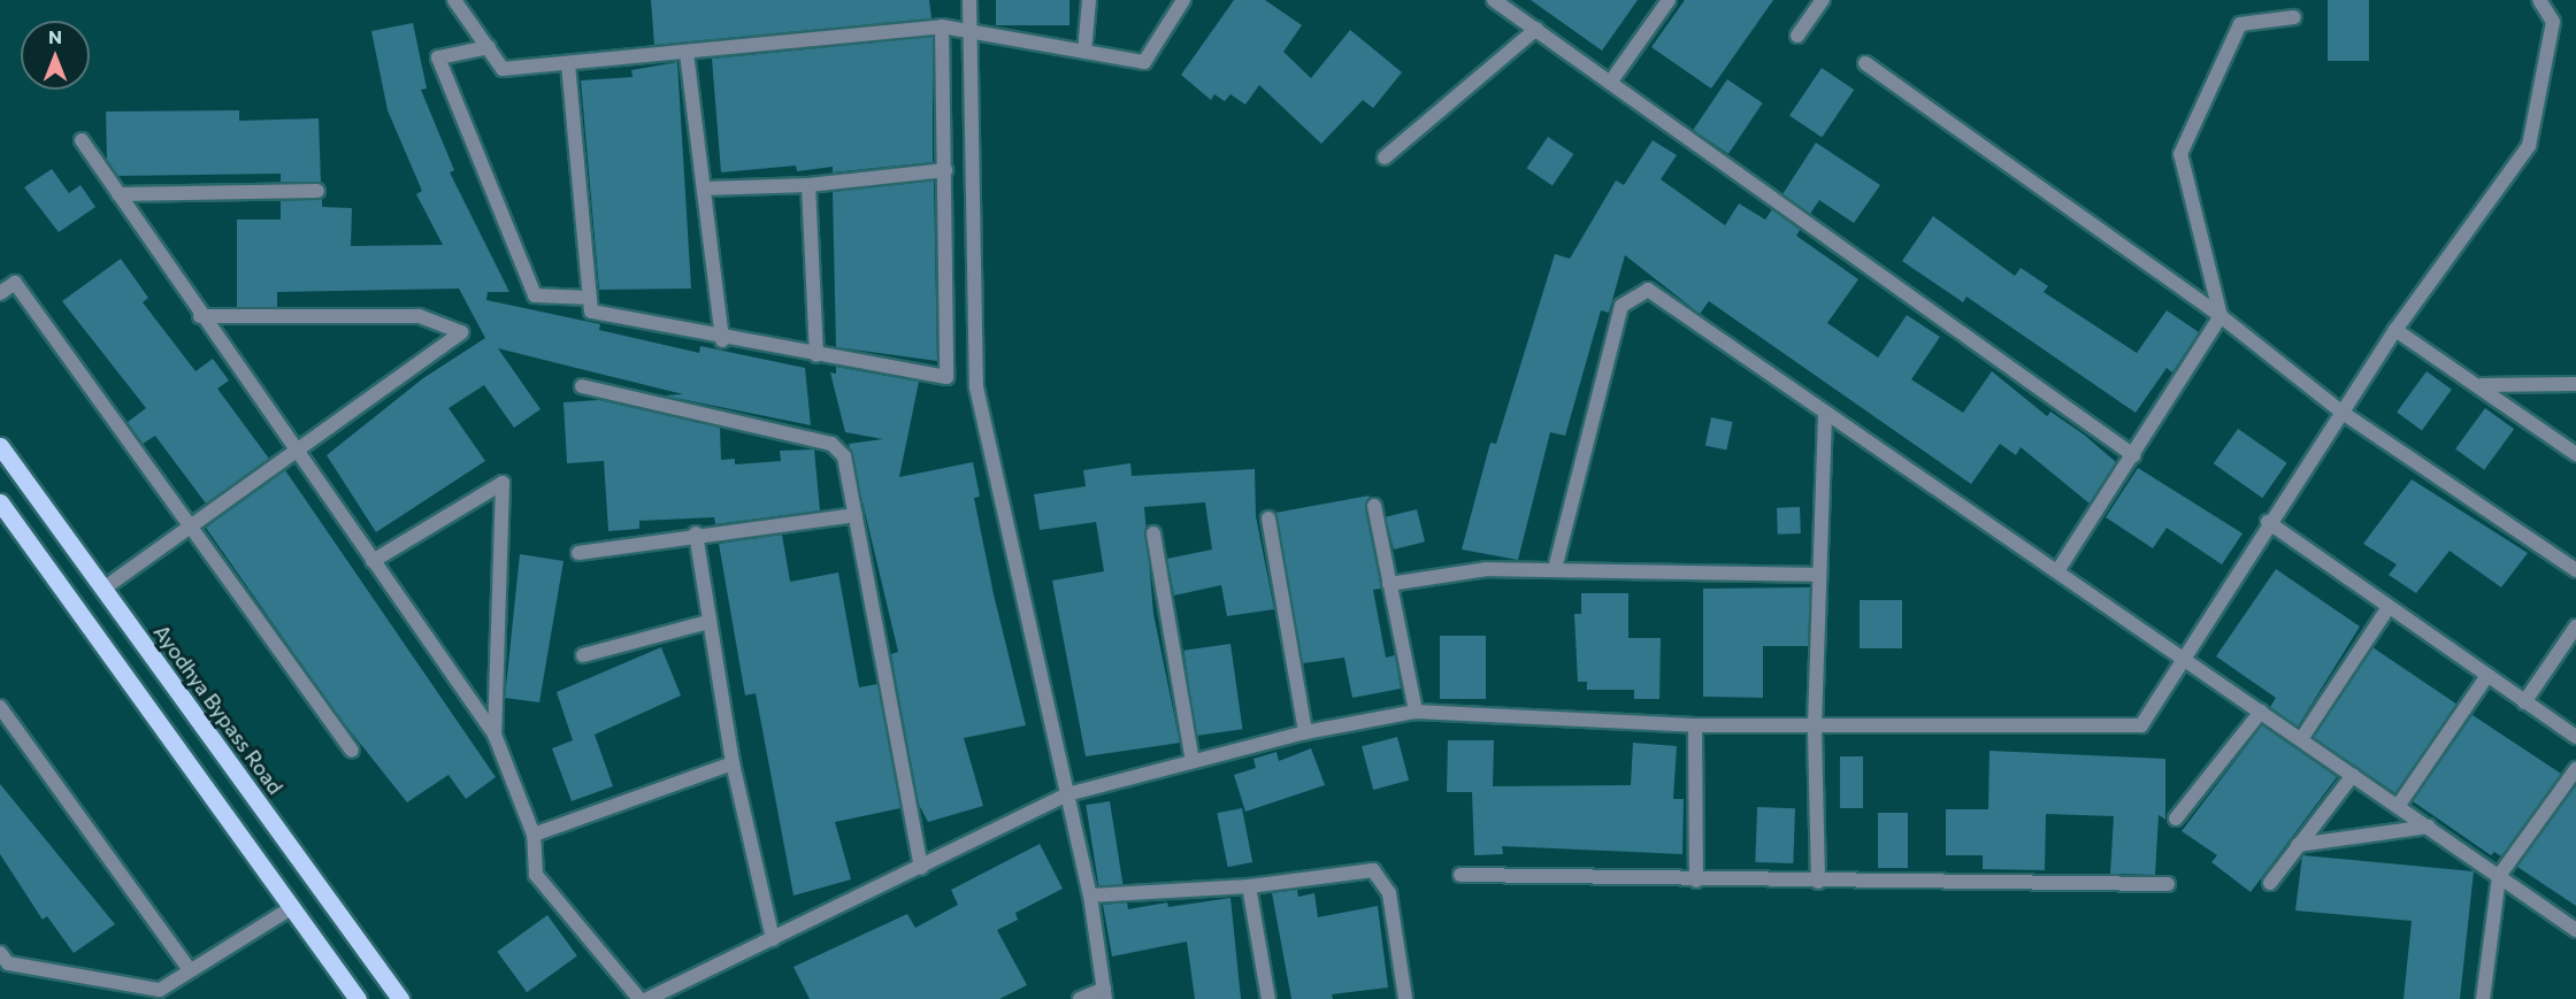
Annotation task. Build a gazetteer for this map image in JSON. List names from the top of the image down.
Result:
{
  "streets": {
    "main road": ["Ayodhya Bypass Road"]
  },
  "north": "top"
}
